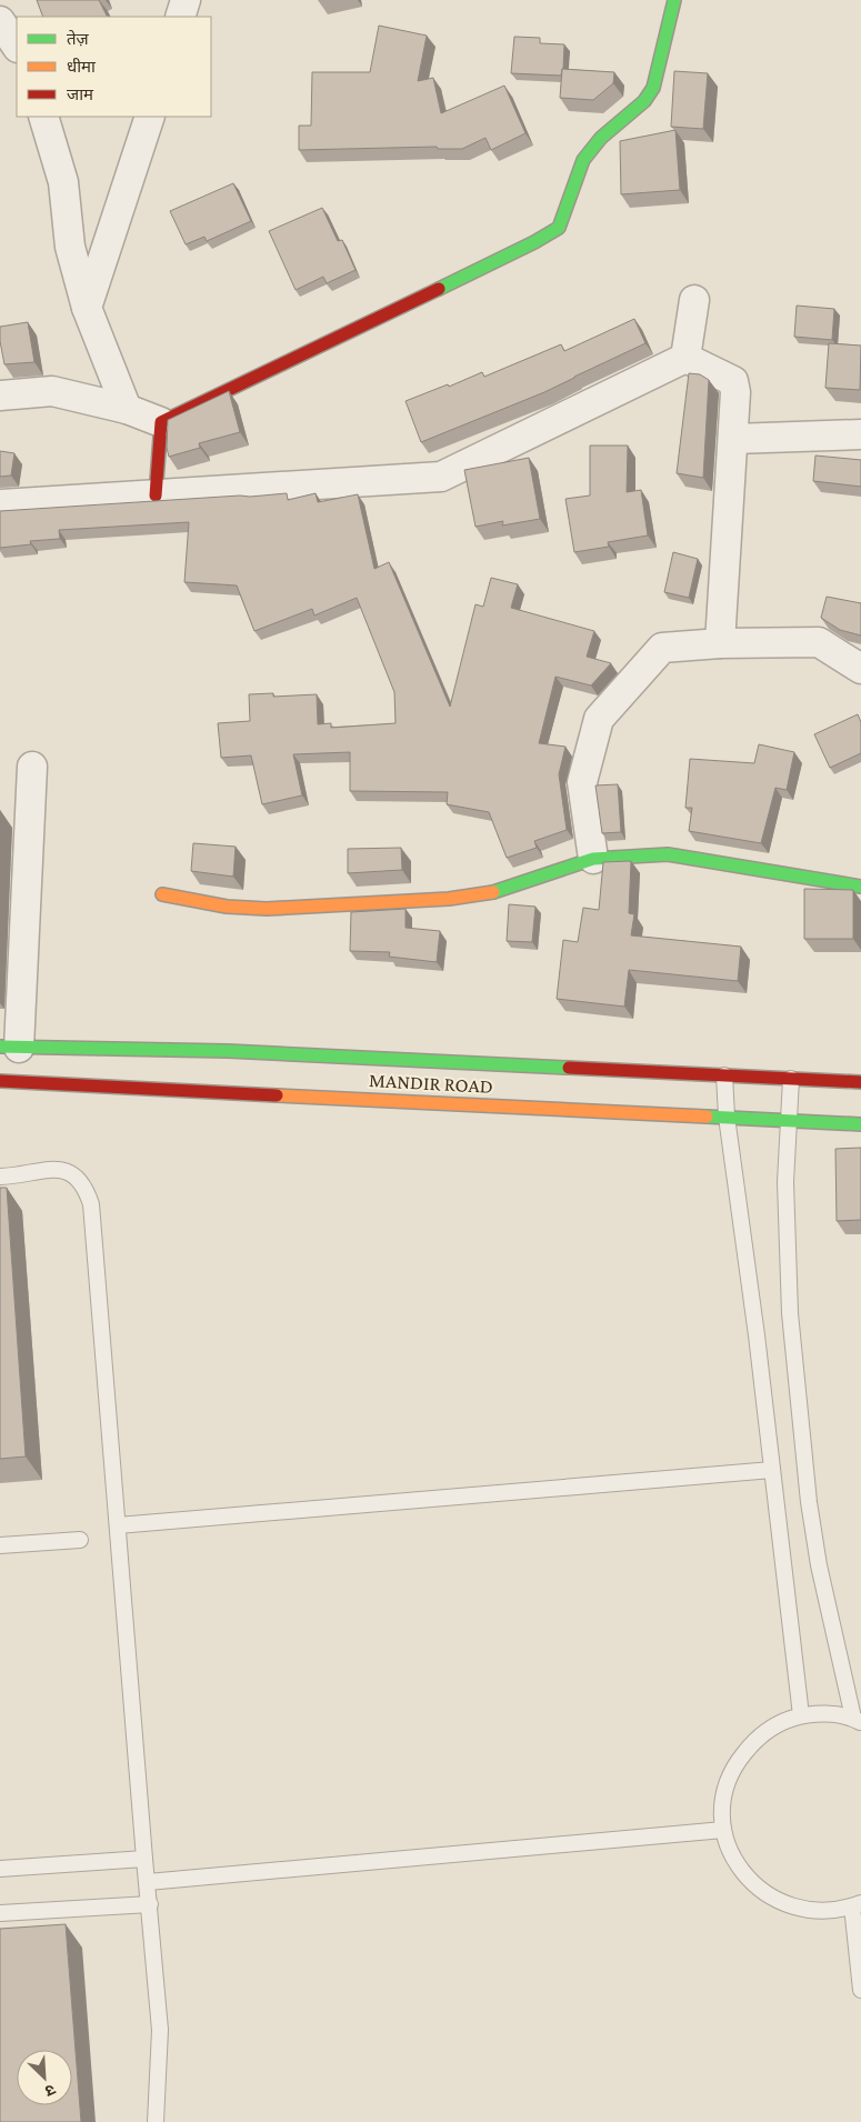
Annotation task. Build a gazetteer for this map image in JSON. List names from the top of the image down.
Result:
{
  "streets": {
    "street": ["MANDIR ROAD"]
  },
  "legend": ["तेज़", "धीमा", "जाम"],
  "north": "bottom right"
}
